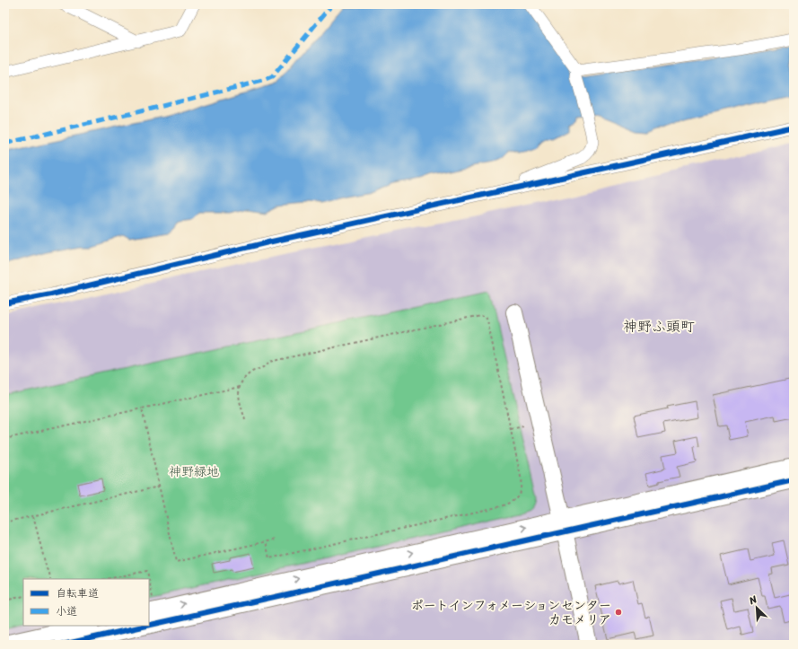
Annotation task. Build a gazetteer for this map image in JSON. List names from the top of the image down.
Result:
{
  "districts": ["神野ふ頭町"],
  "parks": ["神野緑地"],
  "places": ["ポートインフォメーションセンター カモメリア"],
  "legend": ["自転車道", "小道"],
  "north": "top left"
}
